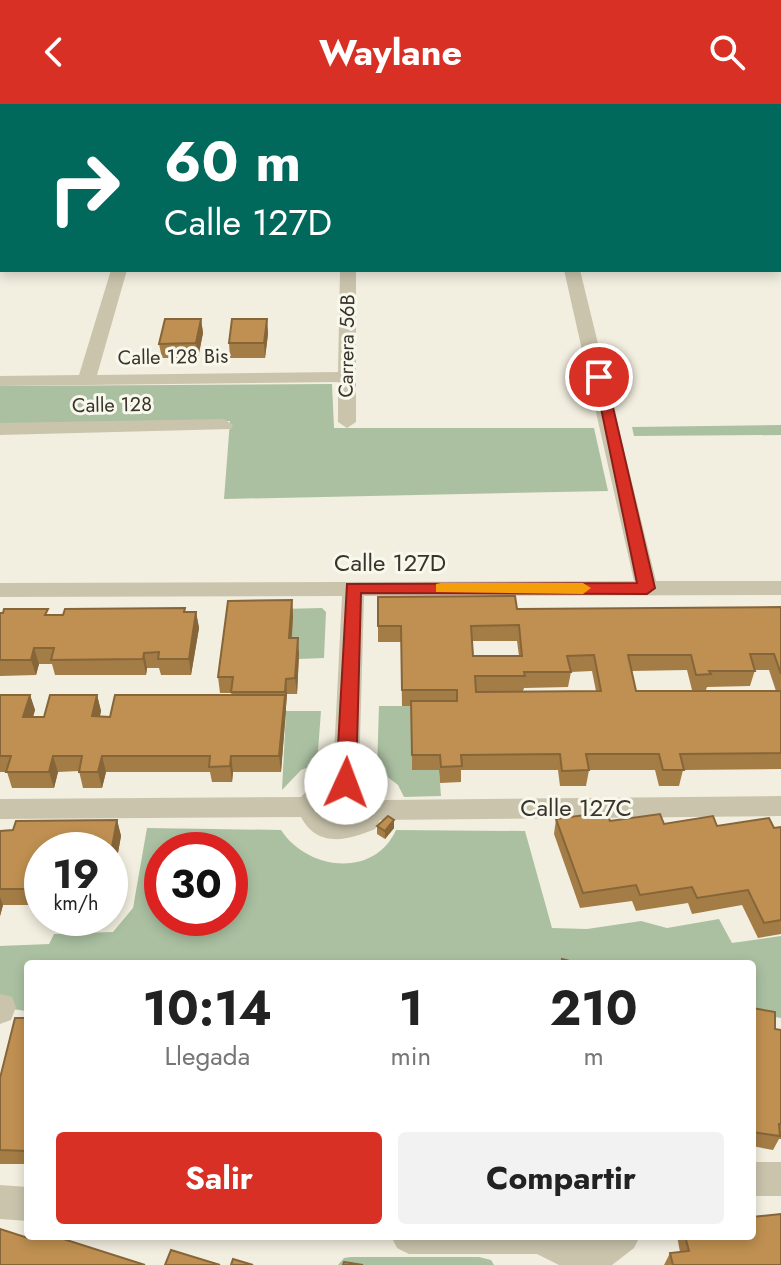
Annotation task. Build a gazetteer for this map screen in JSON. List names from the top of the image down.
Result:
{
  "streets": {
    "street": [
      "Carrera 56B",
      "Calle 128 Bis",
      "Calle 128",
      "Calle 127D",
      "Calle 127C"
    ]
  },
  "crossings": [
    ["Carrera 56B", "Calle 128 Bis"]
  ],
  "page": {
    "header": "Waylane",
    "turn": ["60 m", "Calle 127D"],
    "speed": "19 km/h",
    "limit": "30",
    "eta": [
      "10:14",
      "Llegada",
      "1",
      "min",
      "210",
      "m"
    ],
    "buttons": ["Salir", "Compartir"]
  }
}
